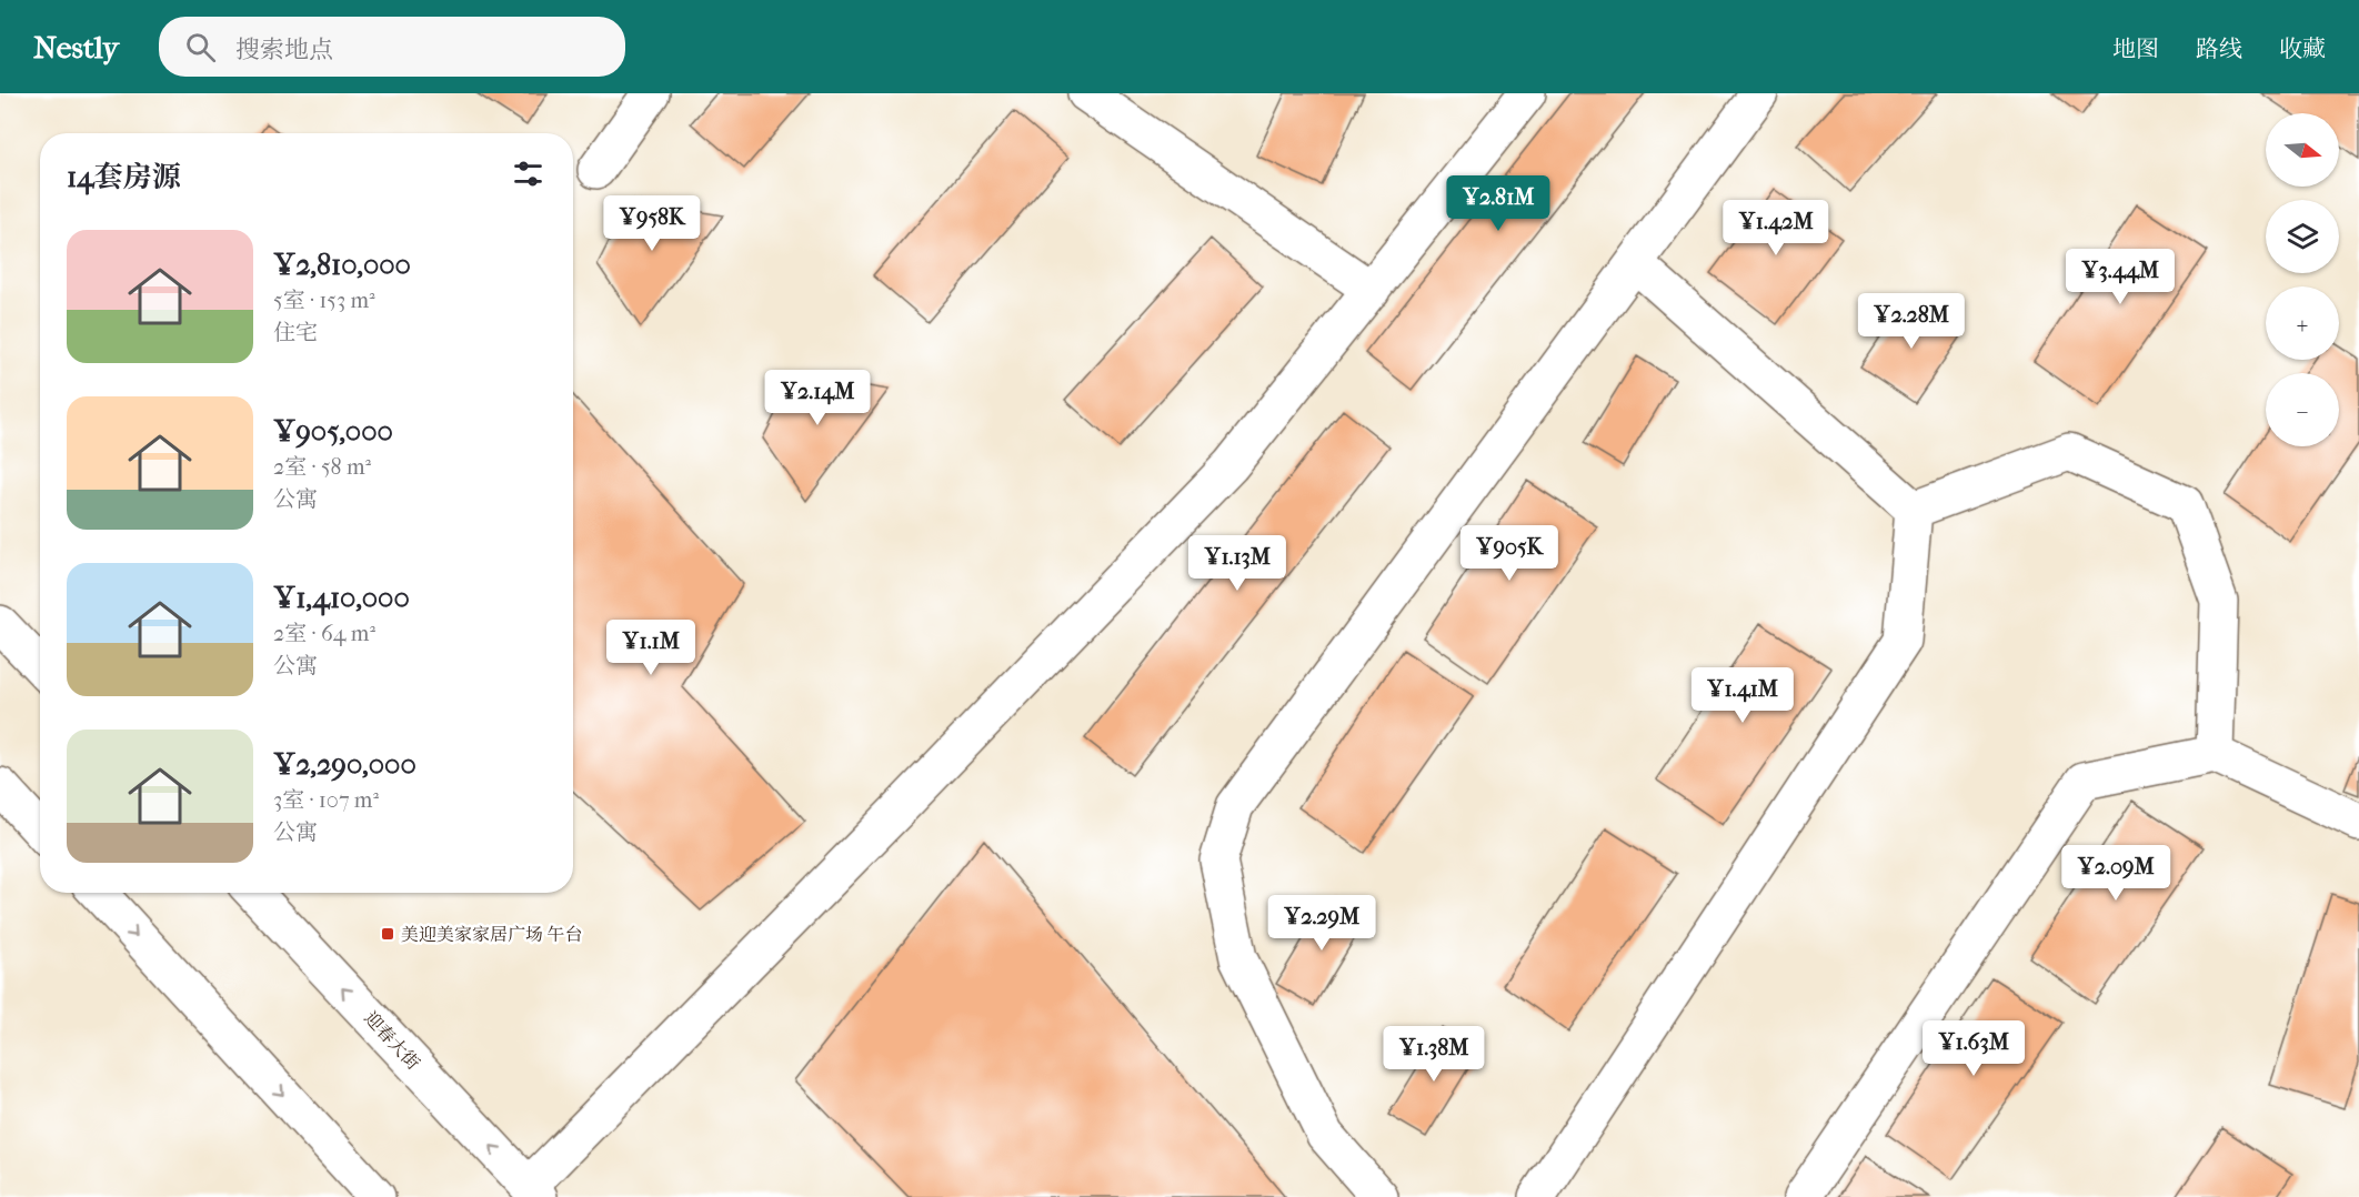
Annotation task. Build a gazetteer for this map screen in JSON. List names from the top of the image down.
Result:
{
  "streets": {
    "street": ["迎春大街"]
  },
  "places": {
    "transit": ["美迎美家家居广场 午台"]
  },
  "north": "right",
  "page": {
    "header": "Nestly",
    "search": "搜索地点",
    "nav": ["地图", "路线", "收藏"],
    "map_buttons": ["+", "−"],
    "heading": "14套房源",
    "price": [
      "¥2.81M",
      "¥958K",
      "¥1.42M",
      "¥3.44M",
      "¥2.28M",
      "¥2.14M",
      "¥905K",
      "¥1.13M",
      "¥1.1M",
      "¥1.41M",
      "¥2.09M",
      "¥2.29M",
      "¥1.63M",
      "¥1.38M"
    ],
    "list": [
      {
        "name": "¥2,810,000",
        "note": "5室 · 153 m² · 住宅"
      },
      {
        "name": "¥905,000",
        "note": "2室 · 58 m² · 公寓"
      },
      {
        "name": "¥1,410,000",
        "note": "2室 · 64 m² · 公寓"
      },
      {
        "name": "¥2,290,000",
        "note": "3室 · 107 m² · 公寓"
      }
    ]
  }
}
